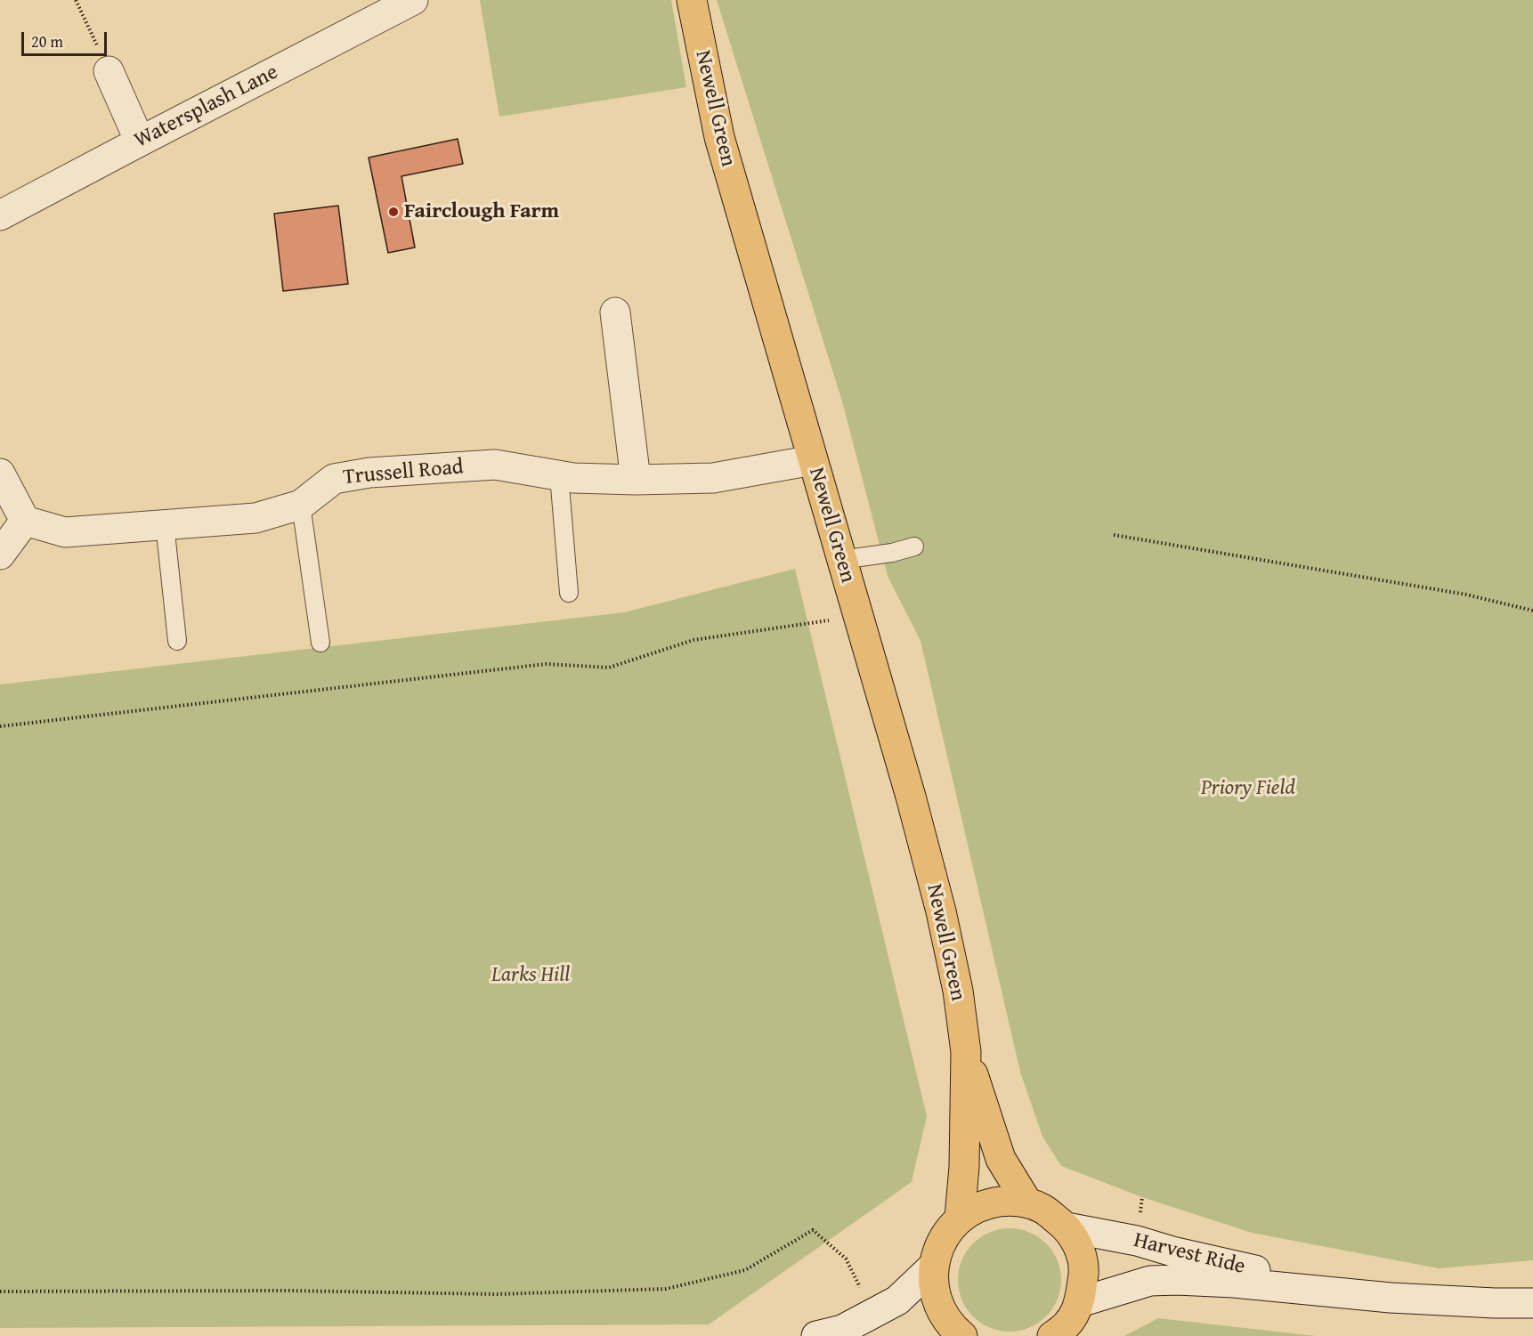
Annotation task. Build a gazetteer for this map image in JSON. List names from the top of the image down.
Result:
{
  "streets": {
    "main road": ["Newell Green"],
    "street": ["Watersplash Lane", "Trussell Road", "Harvest Ride"]
  },
  "crossings": [
    ["Newell Green", "Trussell Road"]
  ],
  "parks": ["Priory Field", "Larks Hill"],
  "places": ["Fairclough Farm"],
  "scale_bar": "20 m"
}
